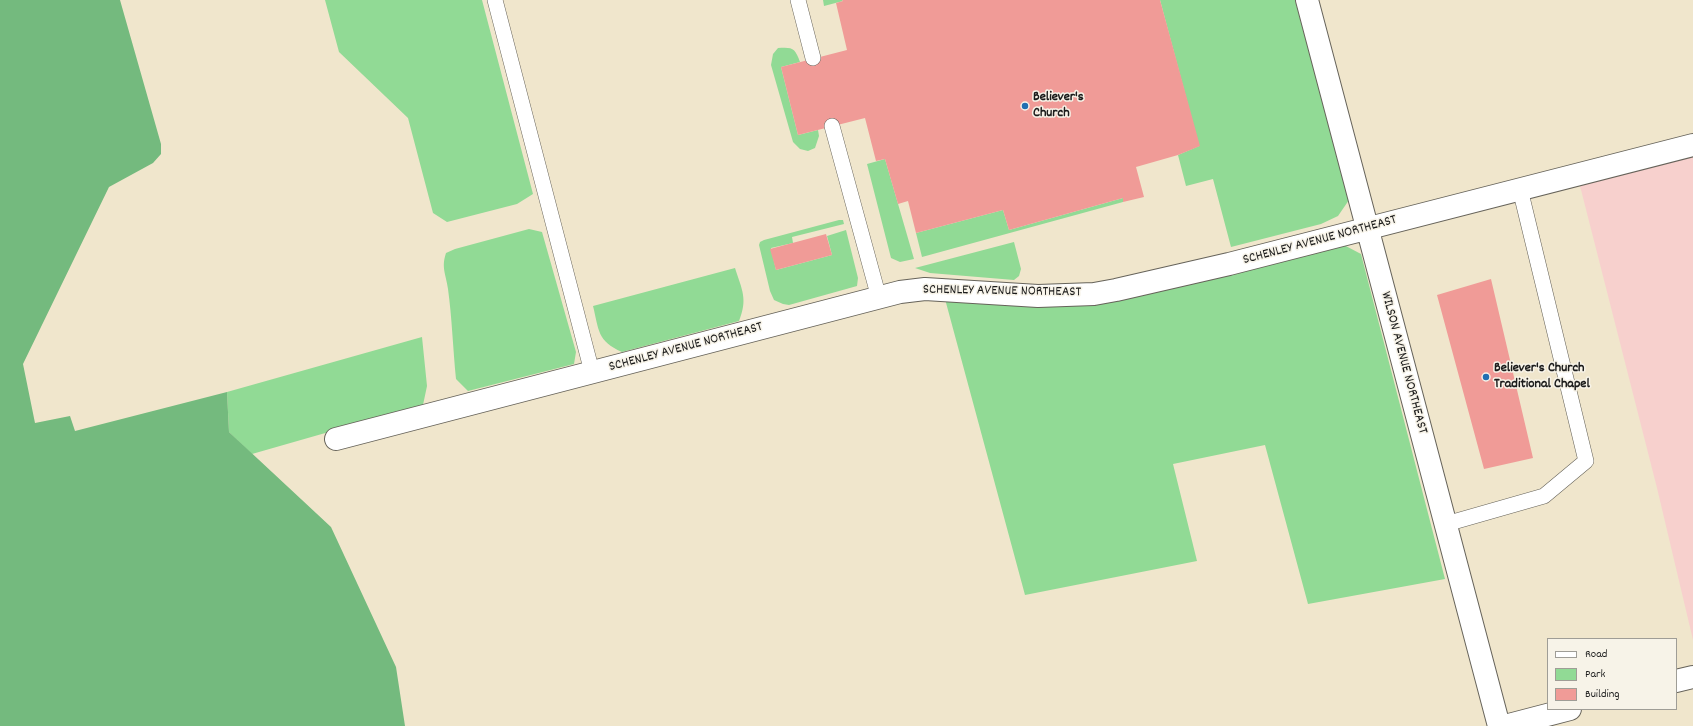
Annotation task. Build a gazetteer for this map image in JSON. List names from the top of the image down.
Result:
{
  "streets": {
    "street": ["SCHENLEY AVENUE NORTHEAST", "WILSON AVENUE NORTHEAST"]
  },
  "crossings": [
    ["SCHENLEY AVENUE NORTHEAST", "WILSON AVENUE NORTHEAST"]
  ],
  "places": ["Believer's Church", "Believer's Church Traditional Chapel"],
  "legend": ["Road", "Park", "Building"]
}
